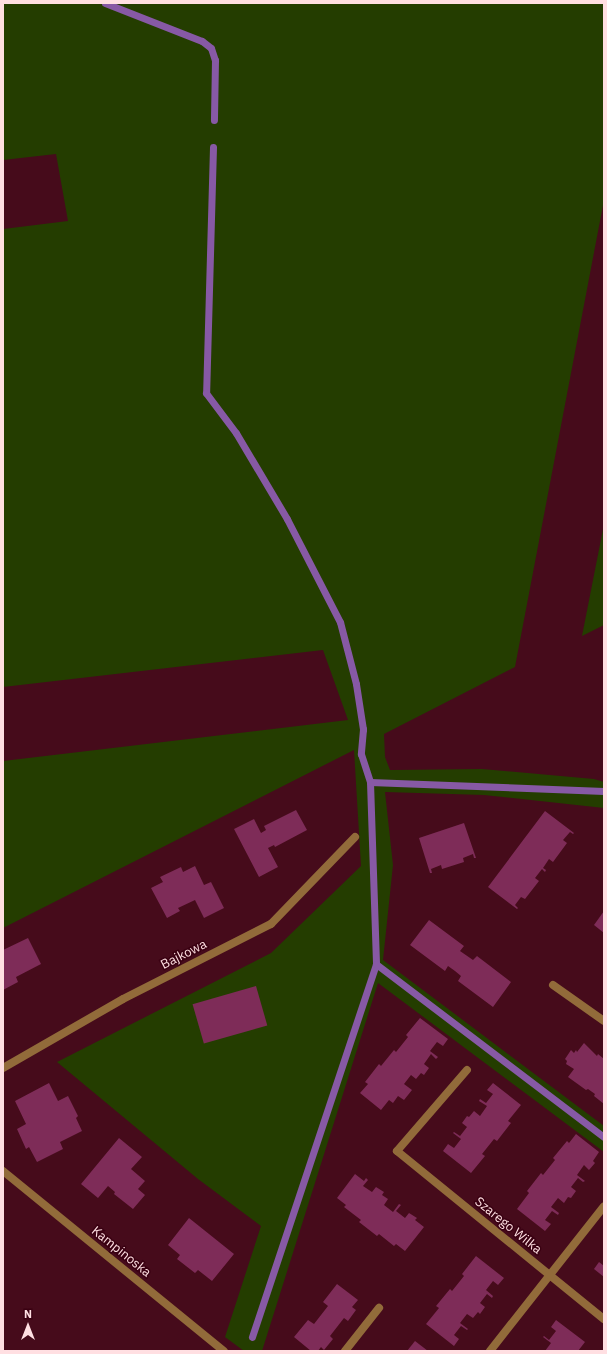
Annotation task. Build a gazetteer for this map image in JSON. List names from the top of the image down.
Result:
{
  "streets": {
    "street": ["Bajkowa", "Szarego Wilka", "Kampinoska"]
  },
  "north": "top"
}
